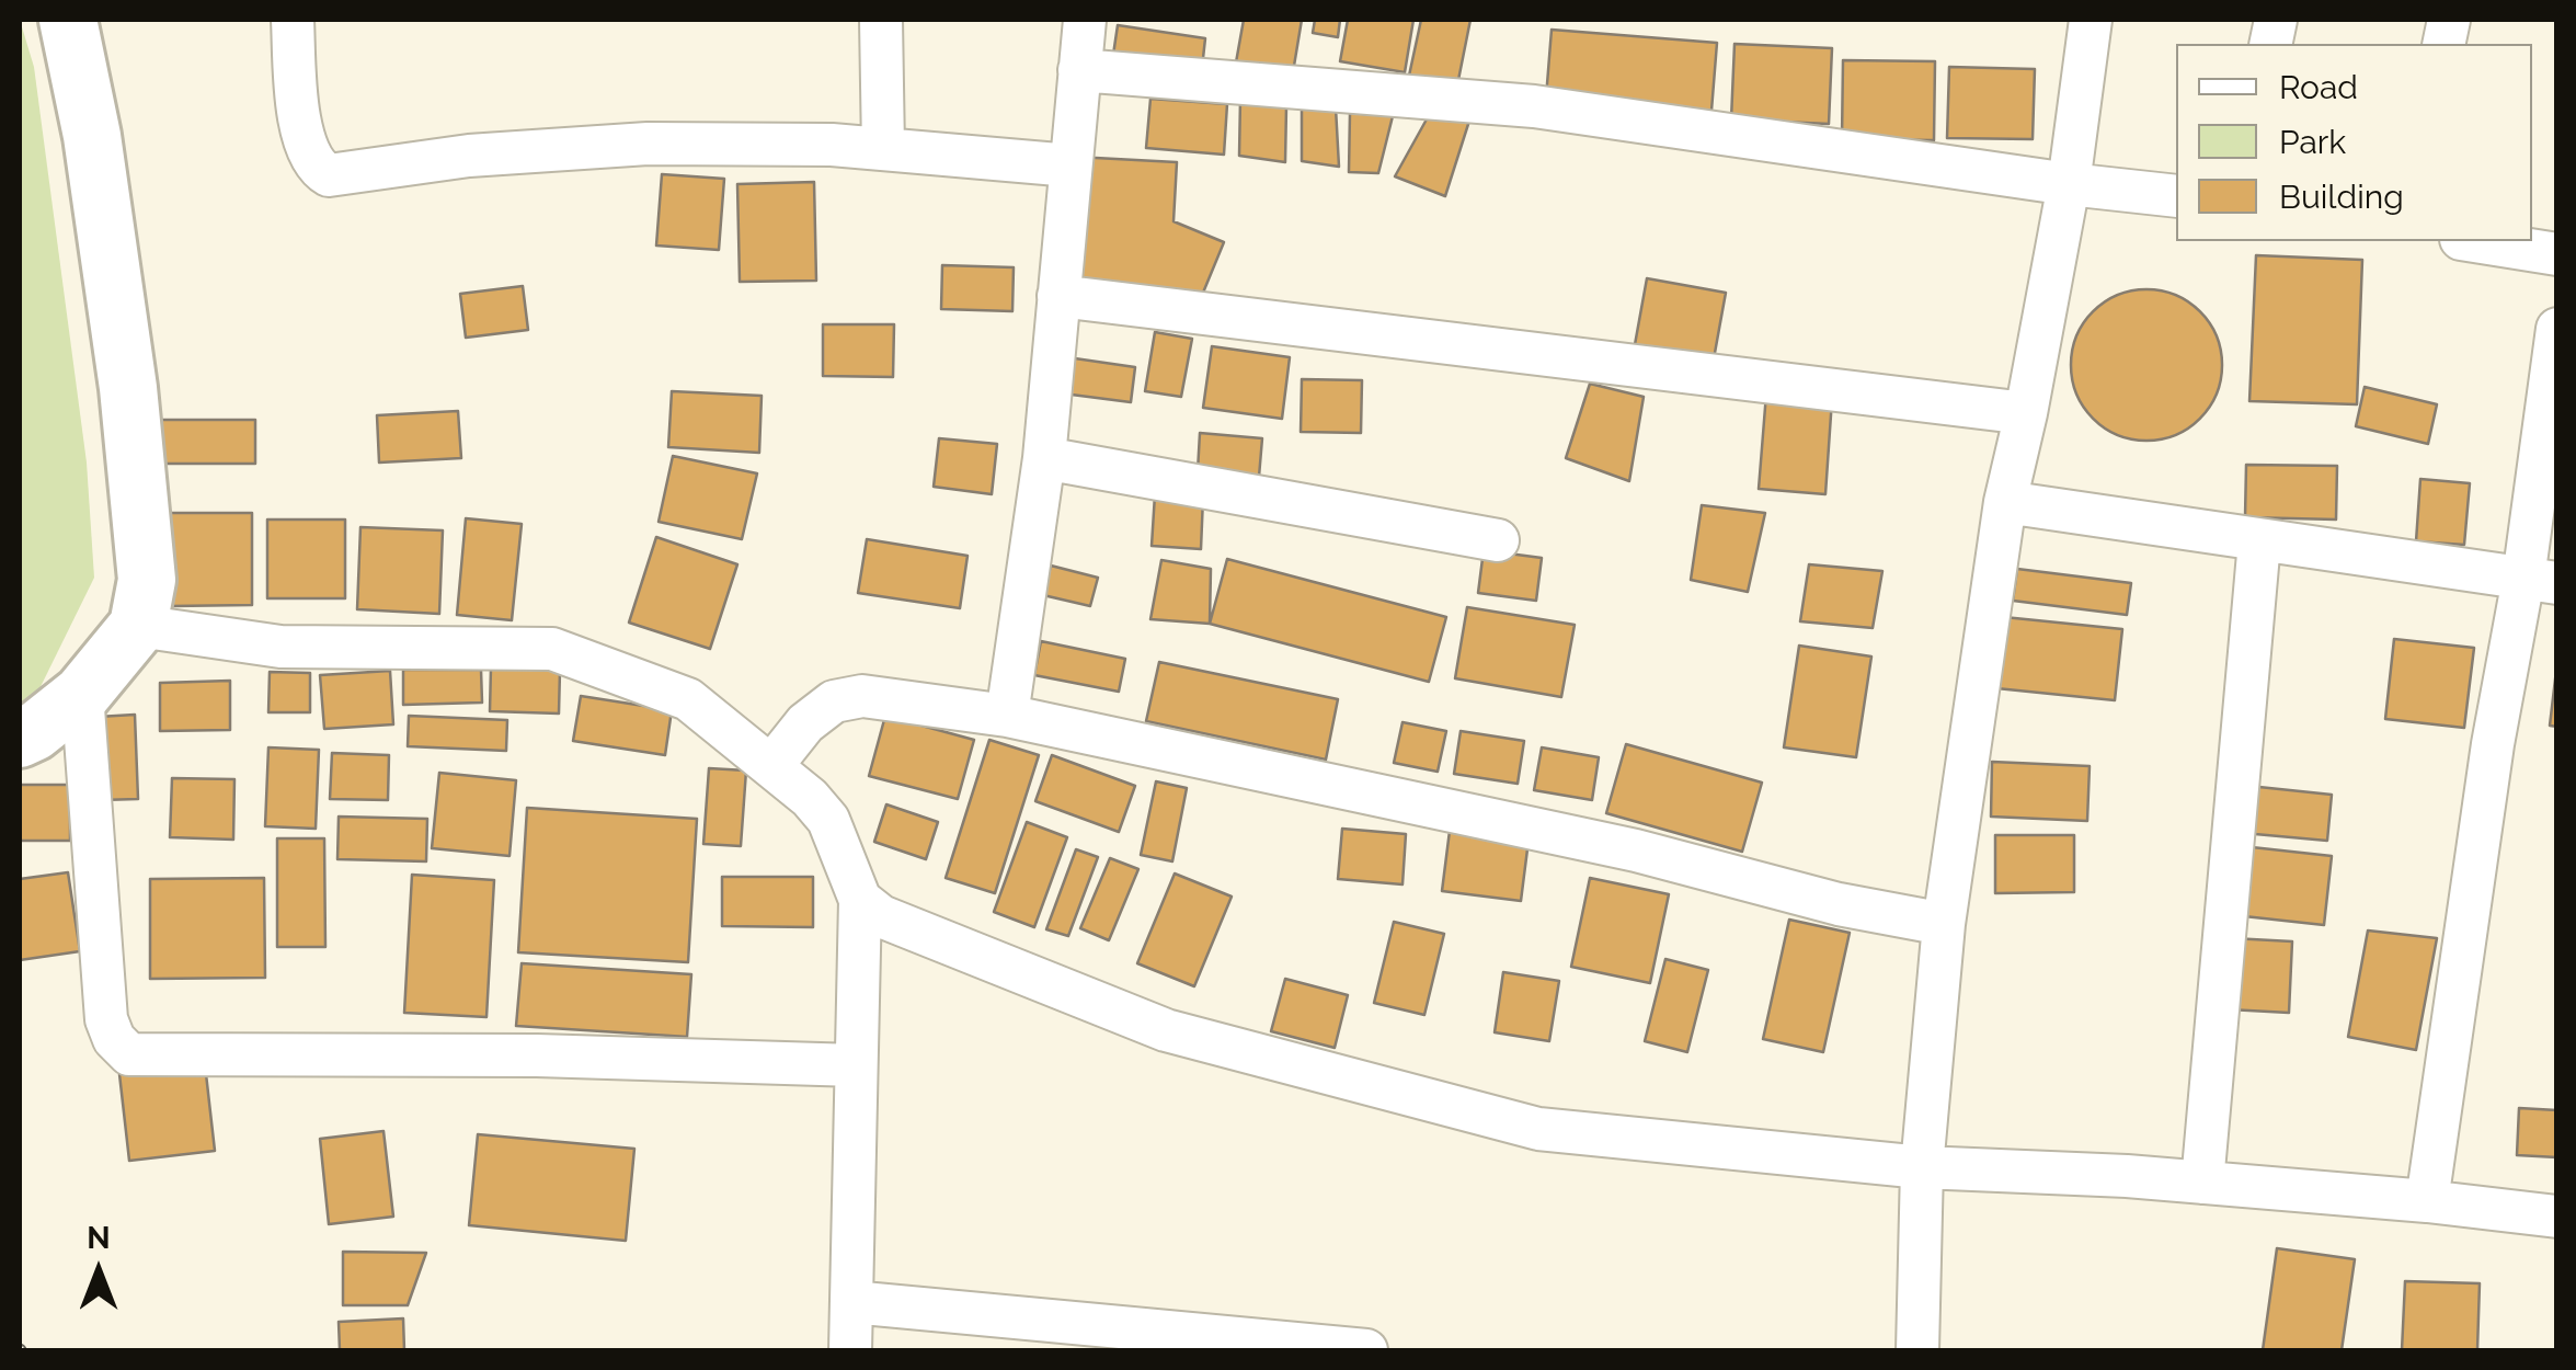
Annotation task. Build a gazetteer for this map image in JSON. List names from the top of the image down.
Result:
{
  "legend": ["Road", "Park", "Building"],
  "north": "top"
}
